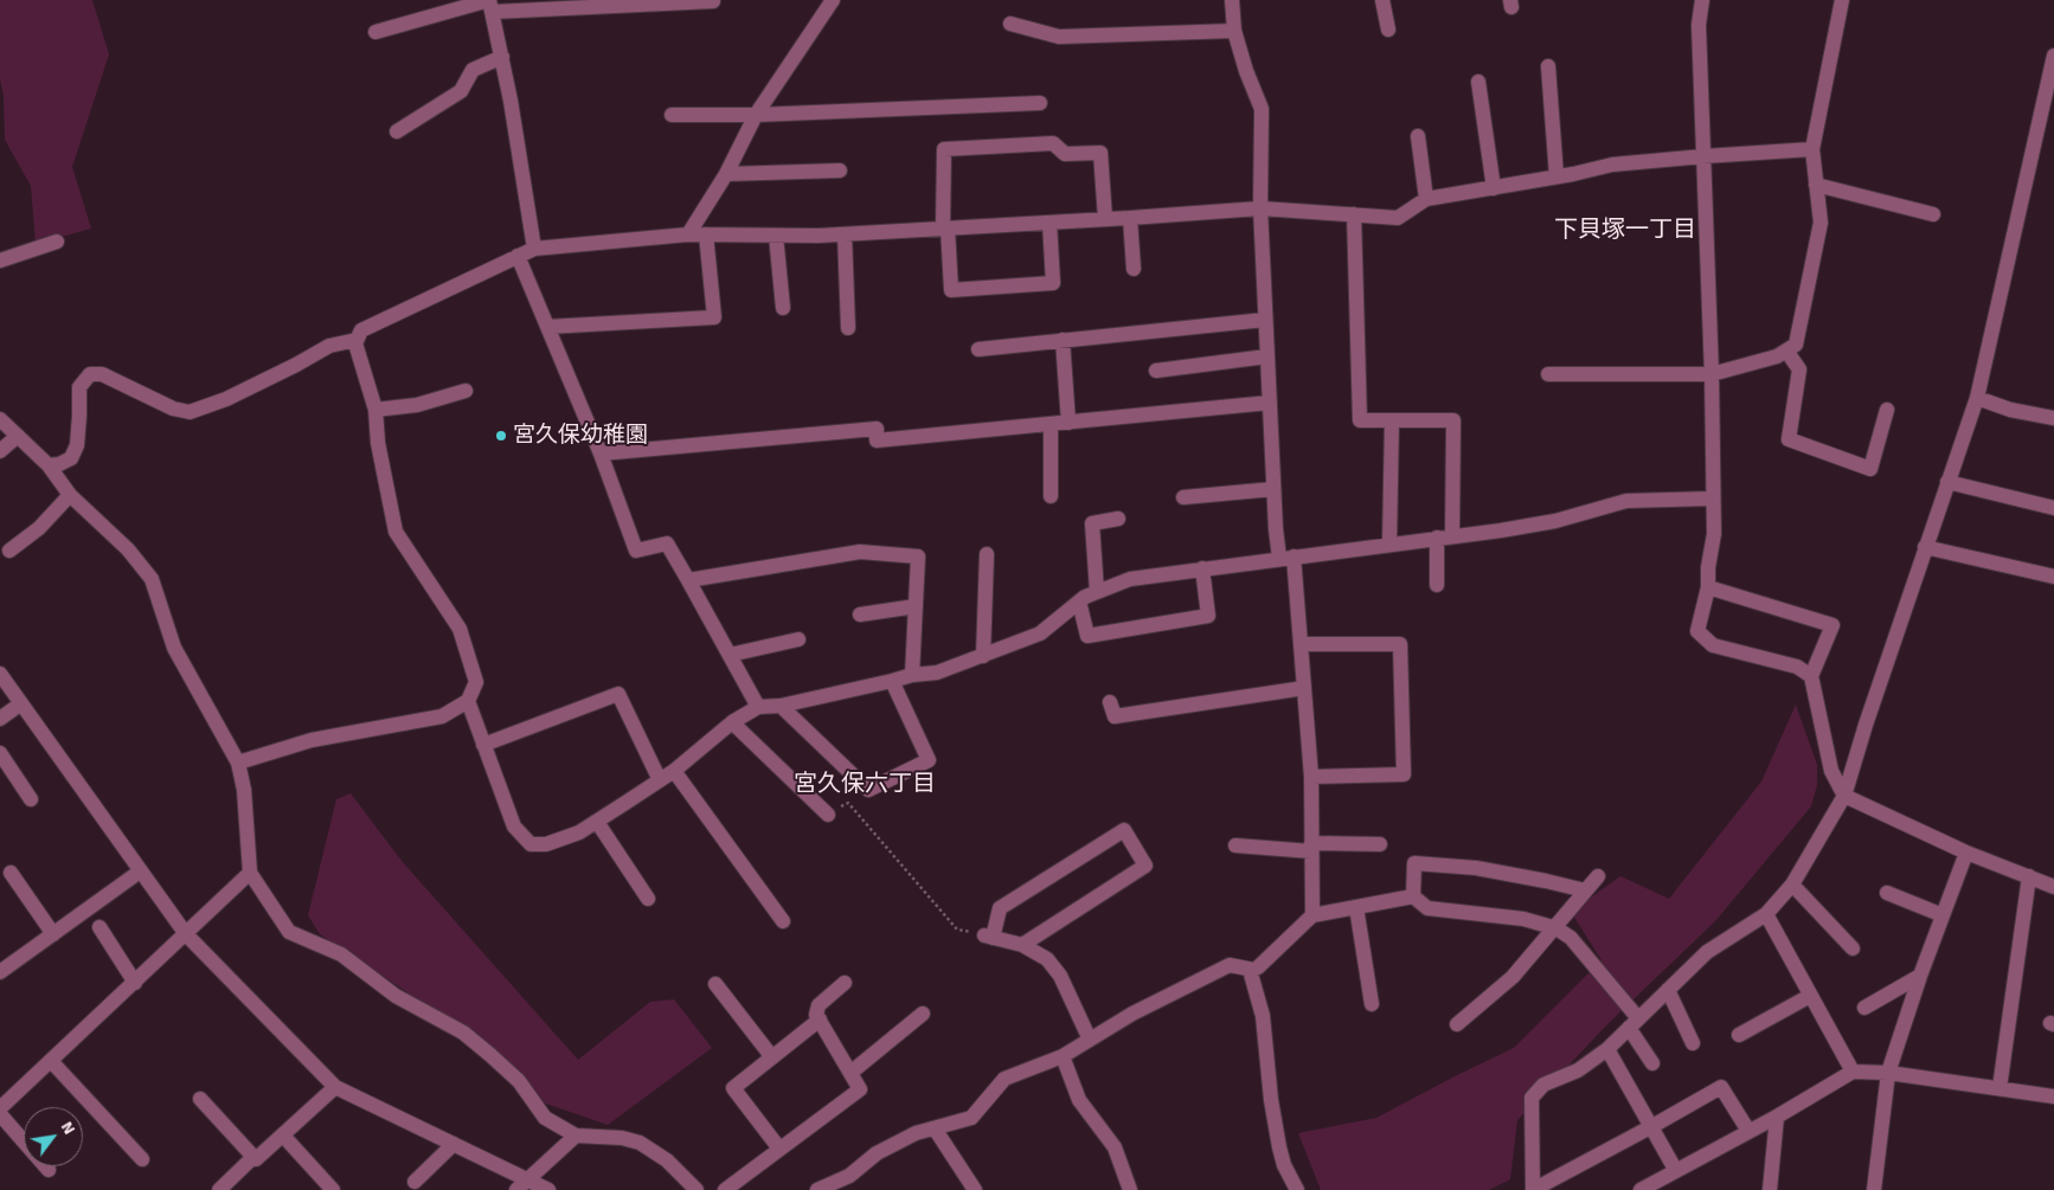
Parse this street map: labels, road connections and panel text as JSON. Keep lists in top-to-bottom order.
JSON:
{
  "districts": ["下貝塚一丁目", "宮久保六丁目"],
  "places": ["宮久保幼稚園"],
  "north": "top right"
}
